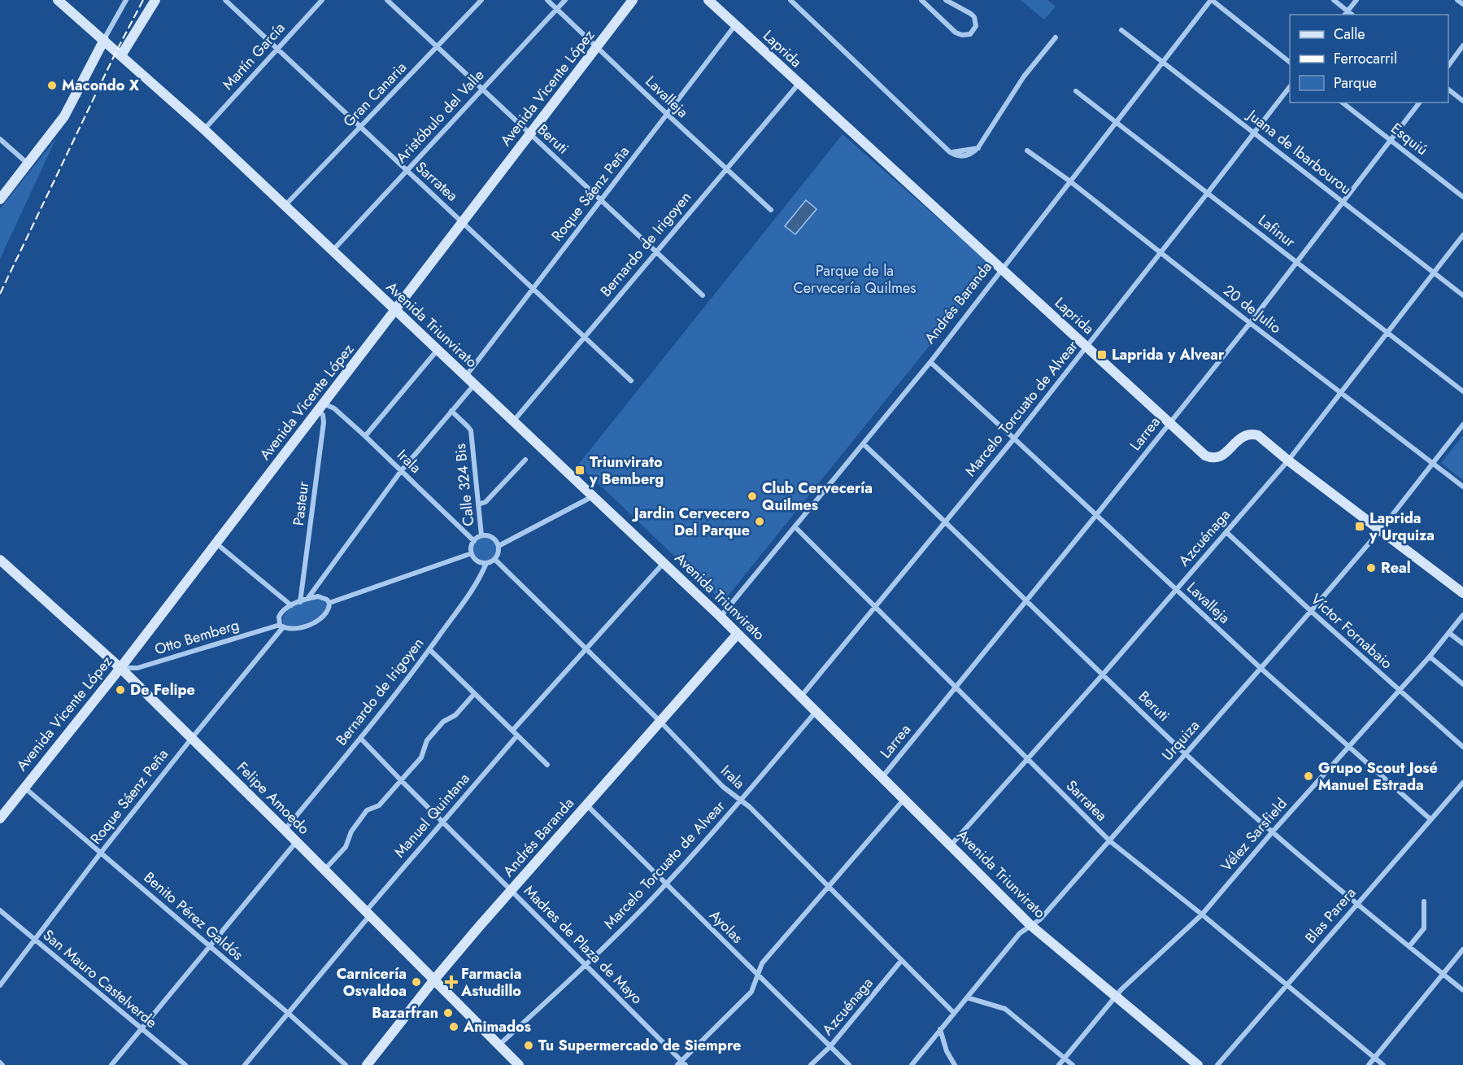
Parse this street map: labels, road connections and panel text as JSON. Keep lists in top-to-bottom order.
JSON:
{
  "streets": {
    "main road": [
      "Laprida",
      "Avenida Vicente López",
      "Andrés Baranda",
      "Avenida Triunvirato",
      "Felipe Amoedo"
    ],
    "street": [
      "Martín García",
      "Gran Canaria",
      "Lavalleja",
      "Aristóbulo del Valle",
      "Beruti",
      "Esquiú",
      "Juana de Ibarbourou",
      "Sarratea",
      "Roque Sáenz Peña",
      "Lafinur",
      "Bernardo de Irigoyen",
      "20 de Julio",
      "Marcelo Torcuato de Alvear",
      "Larrea",
      "Irala",
      "Calle 324 Bis",
      "Pasteur",
      "Azcuénaga",
      "Víctor Fornabaio",
      "Otto Bemberg",
      "Urquiza",
      "Manuel Quintana",
      "Vélez Sarsfield",
      "Blas Parera",
      "Benito Pérez Galdós",
      "Ayolas",
      "Madres de Plaza de Mayo",
      "San Mauro Castelverde"
    ]
  },
  "crossings": [
    ["Laprida", "Roque Sáenz Peña"],
    ["Laprida", "Bernardo de Irigoyen"],
    ["Laprida", "Andrés Baranda"],
    ["Laprida", "Marcelo Torcuato de Alvear"],
    ["Laprida", "Larrea"],
    ["Laprida", "Azcuénaga"],
    ["Laprida", "Urquiza"],
    ["Martín García", "Sarratea"],
    ["Martín García", "Avenida Triunvirato"],
    ["Avenida Vicente López", "Lavalleja"],
    ["Avenida Vicente López", "Beruti"],
    ["Avenida Vicente López", "Sarratea"],
    ["Avenida Vicente López", "Avenida Triunvirato"],
    ["Avenida Vicente López", "Irala"],
    ["Avenida Vicente López", "Pasteur"],
    ["Avenida Vicente López", "Otto Bemberg"],
    ["Avenida Vicente López", "Felipe Amoedo"],
    ["Avenida Vicente López", "Benito Pérez Galdós"],
    ["Gran Canaria", "Beruti"],
    ["Gran Canaria", "Sarratea"],
    ["Gran Canaria", "Avenida Triunvirato"],
    ["Lavalleja", "Aristóbulo del Valle"],
    ["Lavalleja", "Roque Sáenz Peña"],
    ["Lavalleja", "Bernardo de Irigoyen"],
    ["Lavalleja", "Andrés Baranda"],
    ["Lavalleja", "Marcelo Torcuato de Alvear"],
    ["Lavalleja", "Larrea"],
    ["Lavalleja", "Azcuénaga"],
    ["Lavalleja", "Urquiza"],
    ["Lavalleja", "Vélez Sarsfield"],
    ["Lavalleja", "Blas Parera"],
    ["Aristóbulo del Valle", "Beruti"],
    ["Aristóbulo del Valle", "Sarratea"],
    ["Aristóbulo del Valle", "Avenida Triunvirato"],
    ["Beruti", "Roque Sáenz Peña"],
    ["Beruti", "Bernardo de Irigoyen"],
    ["Beruti", "Andrés Baranda"],
    ["Beruti", "Marcelo Torcuato de Alvear"],
    ["Beruti", "Larrea"],
    ["Beruti", "Azcuénaga"],
    ["Beruti", "Urquiza"],
    ["Beruti", "Vélez Sarsfield"],
    ["Beruti", "Blas Parera"],
    ["Esquiú", "Larrea"],
    ["Juana de Ibarbourou", "Andrés Baranda"],
    ["Juana de Ibarbourou", "Marcelo Torcuato de Alvear"],
    ["Juana de Ibarbourou", "Larrea"],
    ["Juana de Ibarbourou", "Azcuénaga"],
    ["Sarratea", "Roque Sáenz Peña"],
    ["Sarratea", "Bernardo de Irigoyen"],
    ["Sarratea", "Andrés Baranda"],
    ["Sarratea", "Marcelo Torcuato de Alvear"],
    ["Sarratea", "Larrea"],
    ["Sarratea", "Azcuénaga"],
    ["Sarratea", "Urquiza"],
    ["Sarratea", "Vélez Sarsfield"],
    ["Sarratea", "Blas Parera"],
    ["Roque Sáenz Peña", "Avenida Triunvirato"],
    ["Roque Sáenz Peña", "Otto Bemberg"],
    ["Roque Sáenz Peña", "Felipe Amoedo"],
    ["Roque Sáenz Peña", "Benito Pérez Galdós"],
    ["Roque Sáenz Peña", "San Mauro Castelverde"],
    ["Lafinur", "Andrés Baranda"],
    ["Lafinur", "Marcelo Torcuato de Alvear"],
    ["Lafinur", "Larrea"],
    ["Lafinur", "Azcuénaga"],
    ["Bernardo de Irigoyen", "Avenida Triunvirato"],
    ["Bernardo de Irigoyen", "Irala"],
    ["Bernardo de Irigoyen", "Calle 324 Bis"],
    ["Bernardo de Irigoyen", "Felipe Amoedo"],
    ["Bernardo de Irigoyen", "Madres de Plaza de Mayo"],
    ["Andrés Baranda", "20 de Julio"],
    ["Andrés Baranda", "Avenida Triunvirato"],
    ["Andrés Baranda", "Irala"],
    ["Andrés Baranda", "Felipe Amoedo"],
    ["Andrés Baranda", "Ayolas"],
    ["Andrés Baranda", "Madres de Plaza de Mayo"],
    ["20 de Julio", "Marcelo Torcuato de Alvear"],
    ["20 de Julio", "Larrea"],
    ["20 de Julio", "Azcuénaga"],
    ["20 de Julio", "Urquiza"],
    ["Avenida Triunvirato", "Marcelo Torcuato de Alvear"],
    ["Avenida Triunvirato", "Larrea"],
    ["Avenida Triunvirato", "Azcuénaga"],
    ["Avenida Triunvirato", "Urquiza"],
    ["Avenida Triunvirato", "Vélez Sarsfield"],
    ["Marcelo Torcuato de Alvear", "Irala"],
    ["Marcelo Torcuato de Alvear", "Felipe Amoedo"],
    ["Marcelo Torcuato de Alvear", "Ayolas"],
    ["Marcelo Torcuato de Alvear", "Madres de Plaza de Mayo"],
    ["Irala", "Calle 324 Bis"],
    ["Irala", "Pasteur"],
    ["Irala", "Azcuénaga"],
    ["Irala", "Urquiza"],
    ["Azcuénaga", "Víctor Fornabaio"],
    ["Azcuénaga", "Ayolas"],
    ["Víctor Fornabaio", "Urquiza"],
    ["Víctor Fornabaio", "Vélez Sarsfield"],
    ["Otto Bemberg", "Felipe Amoedo"],
    ["Felipe Amoedo", "Manuel Quintana"],
    ["Manuel Quintana", "Benito Pérez Galdós"],
    ["Manuel Quintana", "Madres de Plaza de Mayo"]
  ],
  "parks": ["Parque de la Cervecería Quilmes"],
  "places": {
    "other": [
      "Macondo X",
      "Club Cervecería Quilmes",
      "Jardin Cervecero Del Parque",
      "Real",
      "De Felipe",
      "Grupo Scout José Manuel Estrada",
      "Carnicería Osvaldoa",
      "Bazarfran",
      "Animados",
      "Tu Supermercado de Siempre"
    ],
    "transit": ["Laprida y Alvear", "Triunvirato y Bemberg", "Laprida y Urquiza"],
    "health": ["Farmacia Astudillo"]
  },
  "legend": ["Calle", "Ferrocarril", "Parque"]
}
